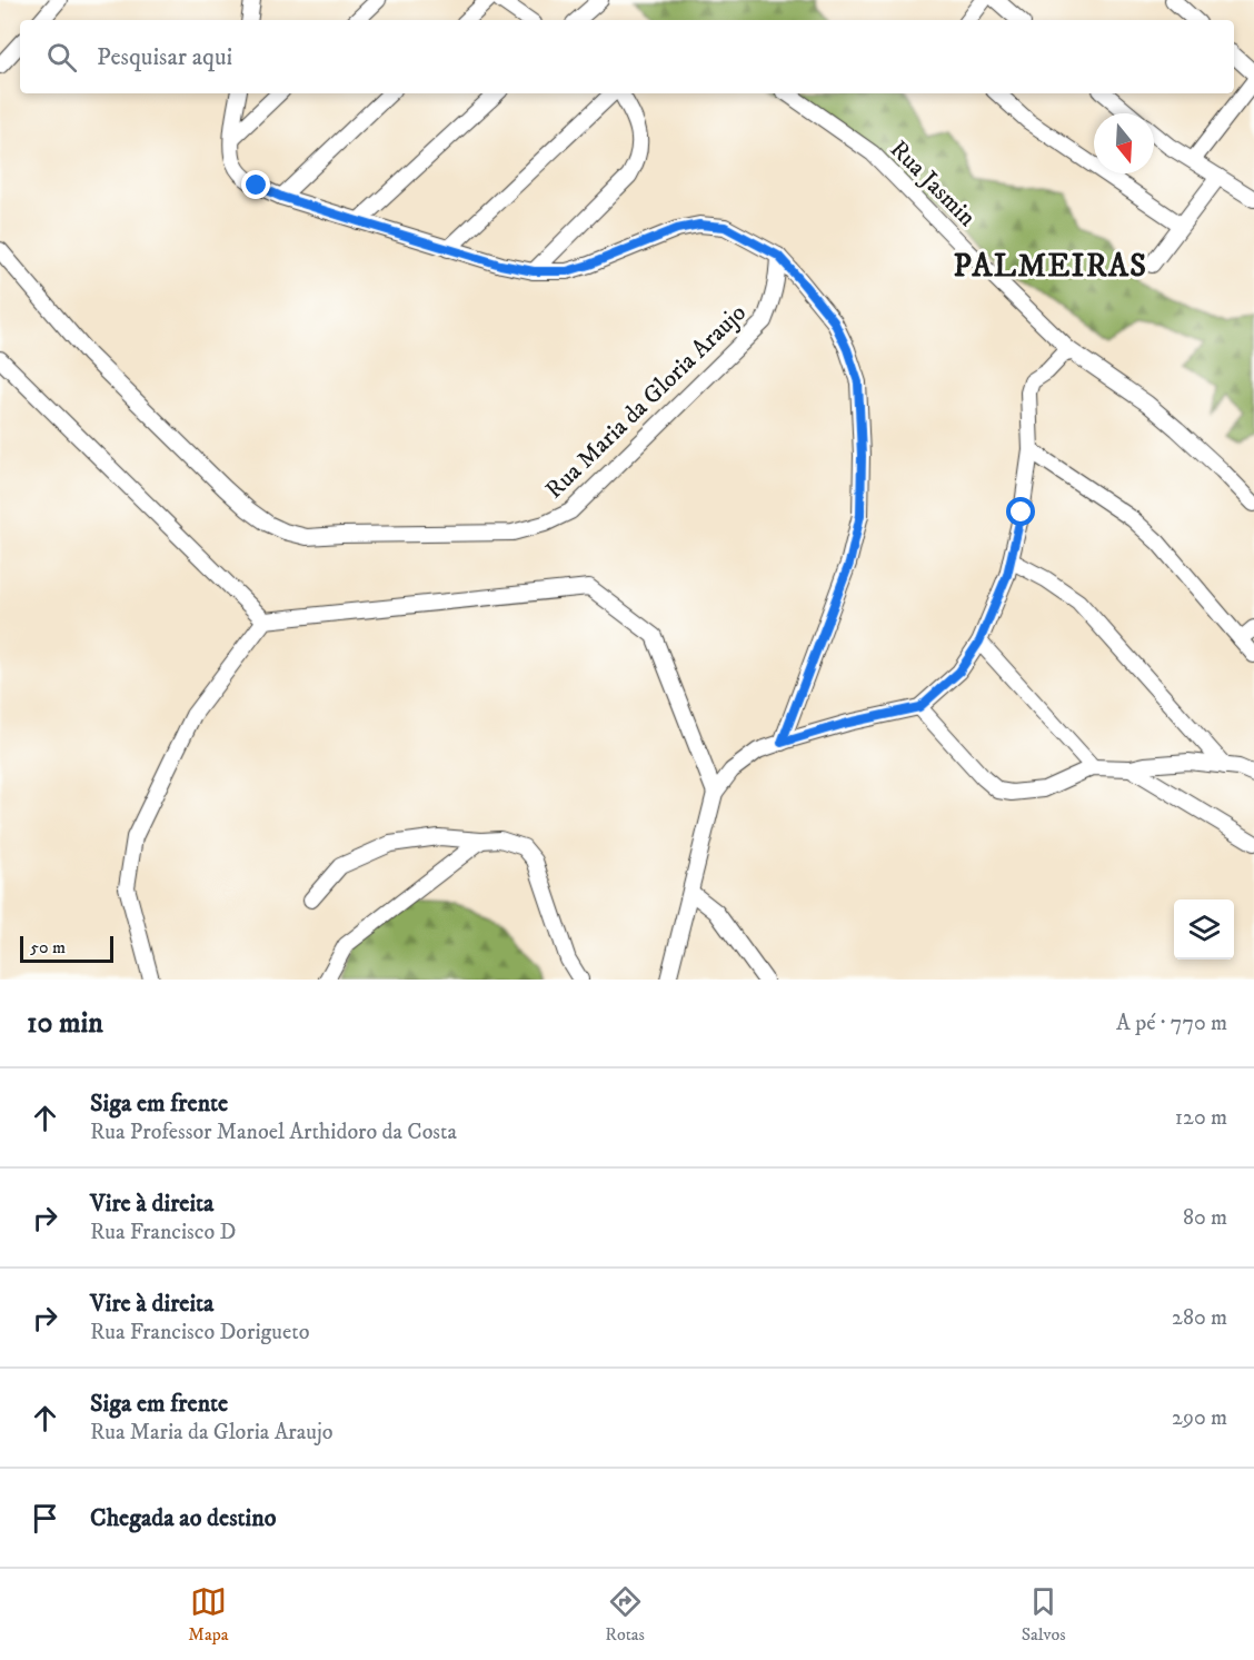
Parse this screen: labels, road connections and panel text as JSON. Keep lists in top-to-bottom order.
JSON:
{
  "streets": {
    "street": ["Rua Jasmin", "Rua Maria da Gloria Araujo"]
  },
  "districts": ["PALMEIRAS"],
  "scale_bar": "50 m",
  "north": "bottom",
  "page": {
    "search": "Pesquisar aqui",
    "scale": "50 m",
    "heading": ["10 min", "A pé · 770 m"],
    "list": [
      ["Siga em frente", "Rua Professor Manoel Arthidoro da Costa", "120 m"],
      ["Vire à direita", "Rua Francisco D", "80 m"],
      ["Vire à direita", "Rua Francisco Dorigueto", "280 m"],
      ["Siga em frente", "Rua Maria da Gloria Araujo", "290 m"],
      "Chegada ao destino"
    ],
    "nav": ["Mapa", "Rotas", "Salvos"]
  }
}
